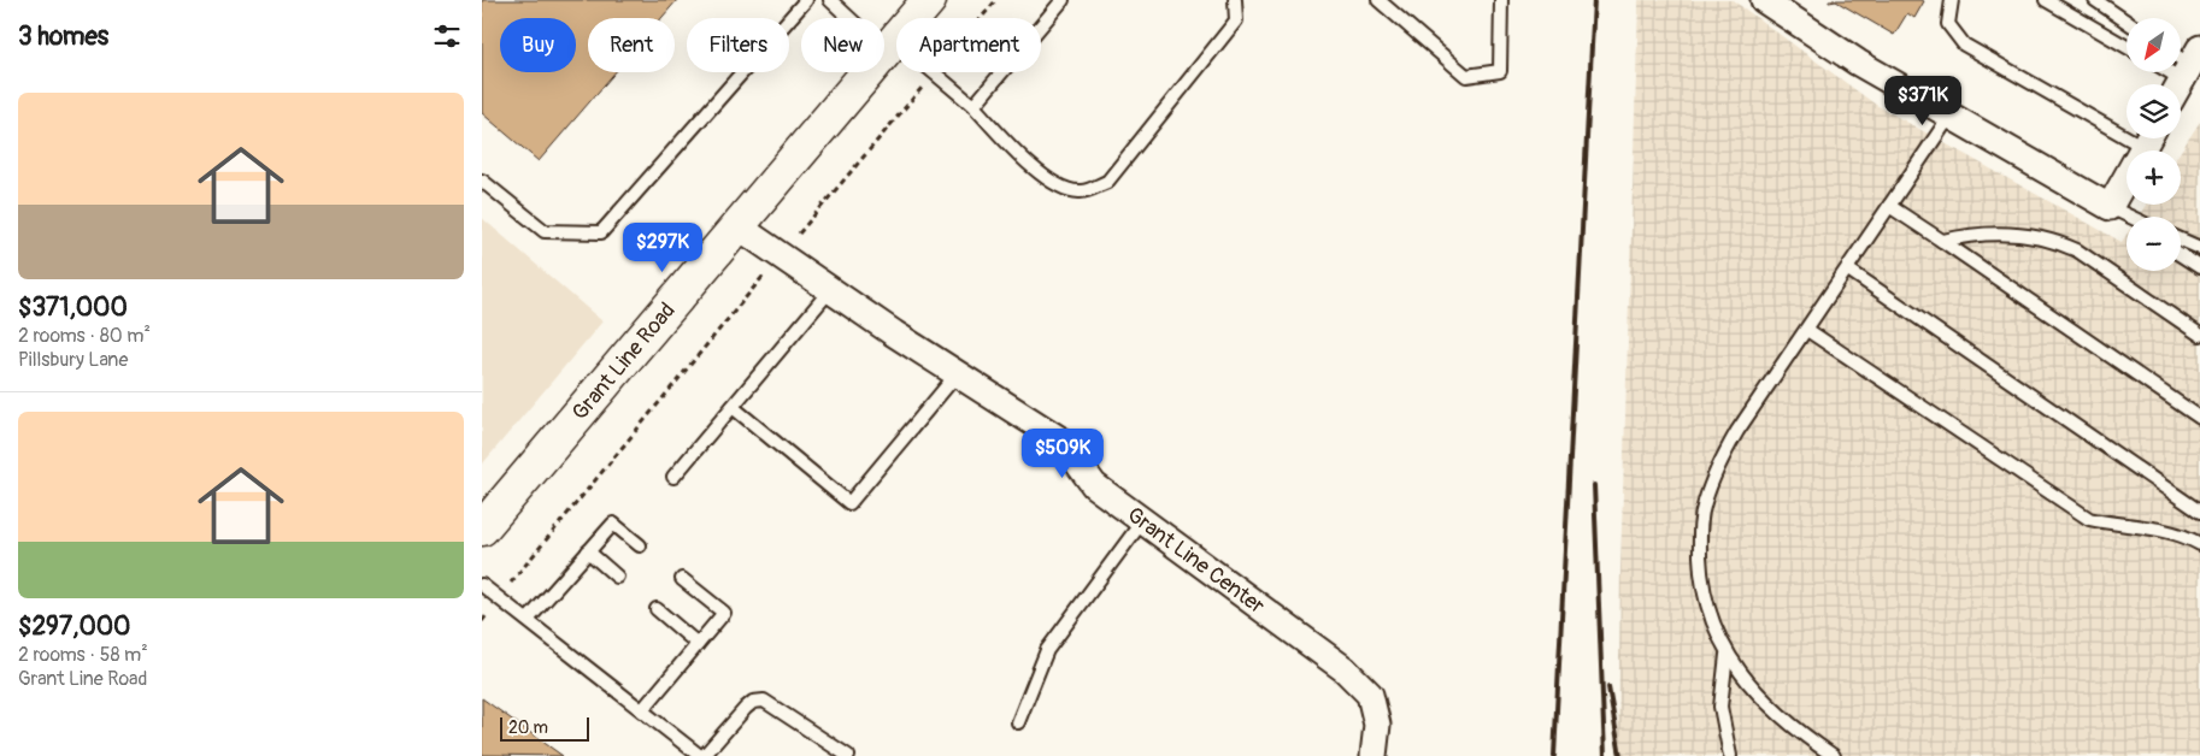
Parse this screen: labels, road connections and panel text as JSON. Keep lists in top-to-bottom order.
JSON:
{
  "streets": {
    "main road": ["Grant Line Road"],
    "street": ["Grant Line Center"]
  },
  "crossings": [
    ["Grant Line Road", "Grant Line Center"]
  ],
  "scale_bar": "20 m",
  "north": "bottom left",
  "page": {
    "heading": "3 homes",
    "map_buttons": ["+", "−"],
    "chip": [
      "Buy",
      "Rent",
      "Filters",
      "New",
      "Apartment"
    ],
    "list": [
      {
        "name": "$371,000",
        "note": "2 rooms · 80 m² · Pillsbury Lane"
      },
      {
        "name": "$297,000",
        "note": "2 rooms · 58 m² · Grant Line Road"
      }
    ],
    "price": ["$371K", "$297K", "$509K"],
    "scale": "20 m"
  }
}
